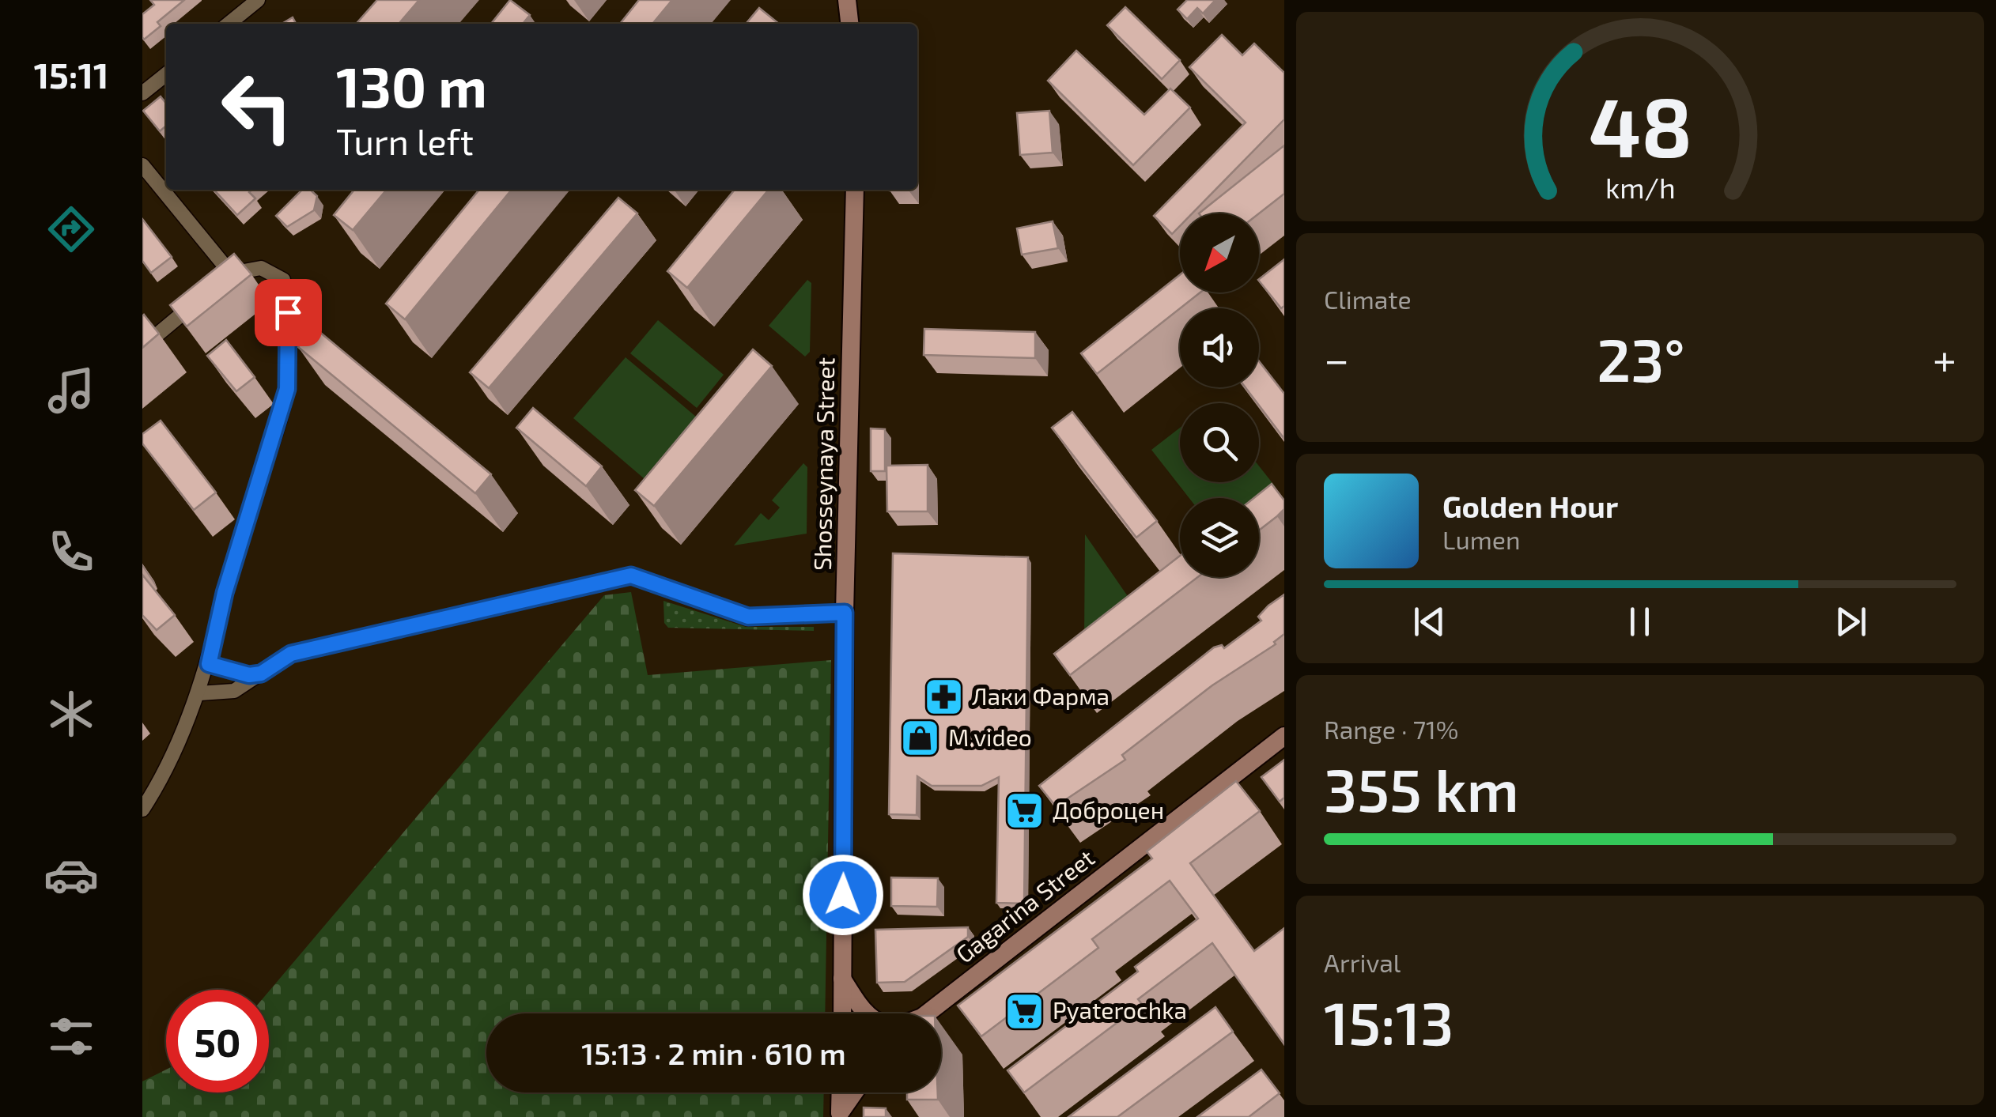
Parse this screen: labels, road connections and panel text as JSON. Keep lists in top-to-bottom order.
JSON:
{
  "streets": {
    "main road": ["Shosseynaya Street", "Gagarina Street"]
  },
  "places": {
    "pharmacy": ["Лаки Фарма"],
    "shop": ["M.video"],
    "supermarket": ["Доброцен", "Pyaterochka"]
  },
  "north": "bottom left",
  "page": {
    "tabs": "15:11",
    "turn": ["130 m", "Turn left"],
    "tile": [
      "Climate",
      ["Range · 71%", "355 km"],
      ["Arrival", "15:13"]
    ],
    "heat": ["−", "23°", "+"],
    "song": ["Golden Hour", "Lumen"],
    "limit": "50",
    "trip": "15:13 · 2 min · 610 m",
    "gauge": ["48", "km/h"]
  }
}
